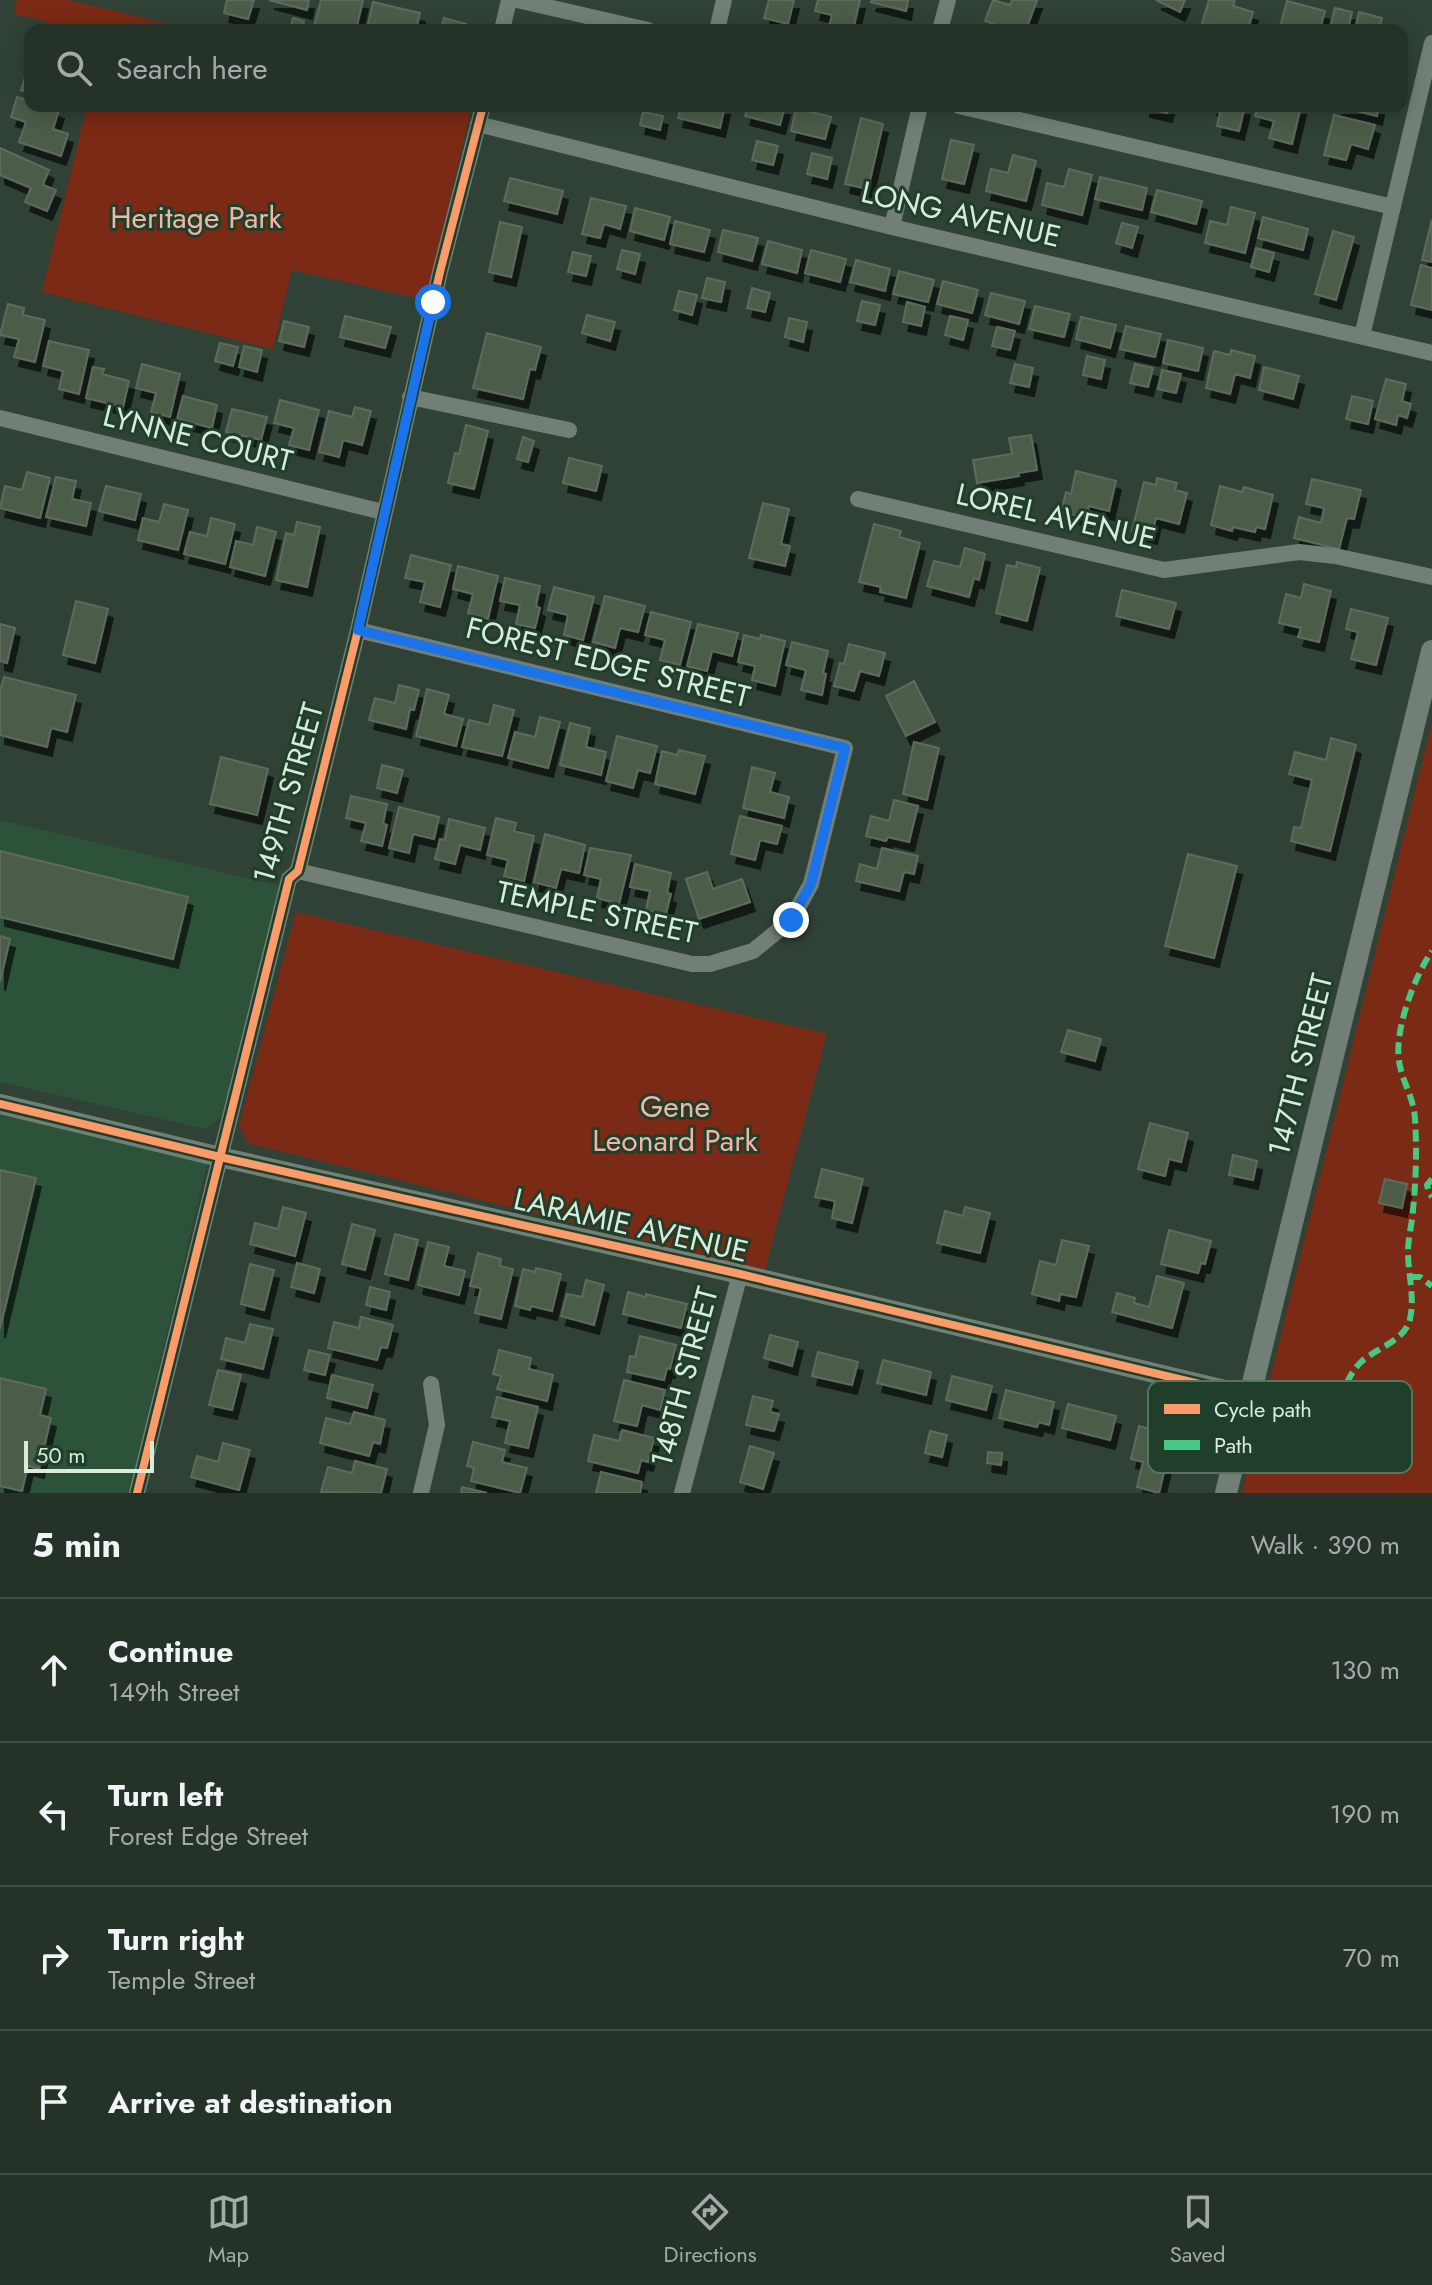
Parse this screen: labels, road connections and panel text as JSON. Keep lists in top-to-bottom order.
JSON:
{
  "streets": {
    "main road": ["147TH STREET"],
    "street": [
      "LONG AVENUE",
      "LYNNE COURT",
      "LOREL AVENUE",
      "FOREST EDGE STREET",
      "149TH STREET",
      "TEMPLE STREET",
      "LARAMIE AVENUE",
      "148TH STREET"
    ]
  },
  "crossings": [
    ["LONG AVENUE", "149TH STREET"],
    ["LYNNE COURT", "149TH STREET"],
    ["FOREST EDGE STREET", "149TH STREET"],
    ["FOREST EDGE STREET", "TEMPLE STREET"],
    ["149TH STREET", "TEMPLE STREET"],
    ["149TH STREET", "LARAMIE AVENUE"],
    ["LARAMIE AVENUE", "148TH STREET"]
  ],
  "parks": ["Heritage Park", "Gene Leonard Park"],
  "legend": ["Cycle path", "Path"],
  "scale_bar": "50 m",
  "page": {
    "search": "Search here",
    "scale": "50 m",
    "heading": ["5 min", "Walk · 390 m"],
    "list": [
      ["Continue", "149th Street", "130 m"],
      ["Turn left", "Forest Edge Street", "190 m"],
      ["Turn right", "Temple Street", "70 m"],
      "Arrive at destination"
    ],
    "nav": ["Map", "Directions", "Saved"]
  }
}
